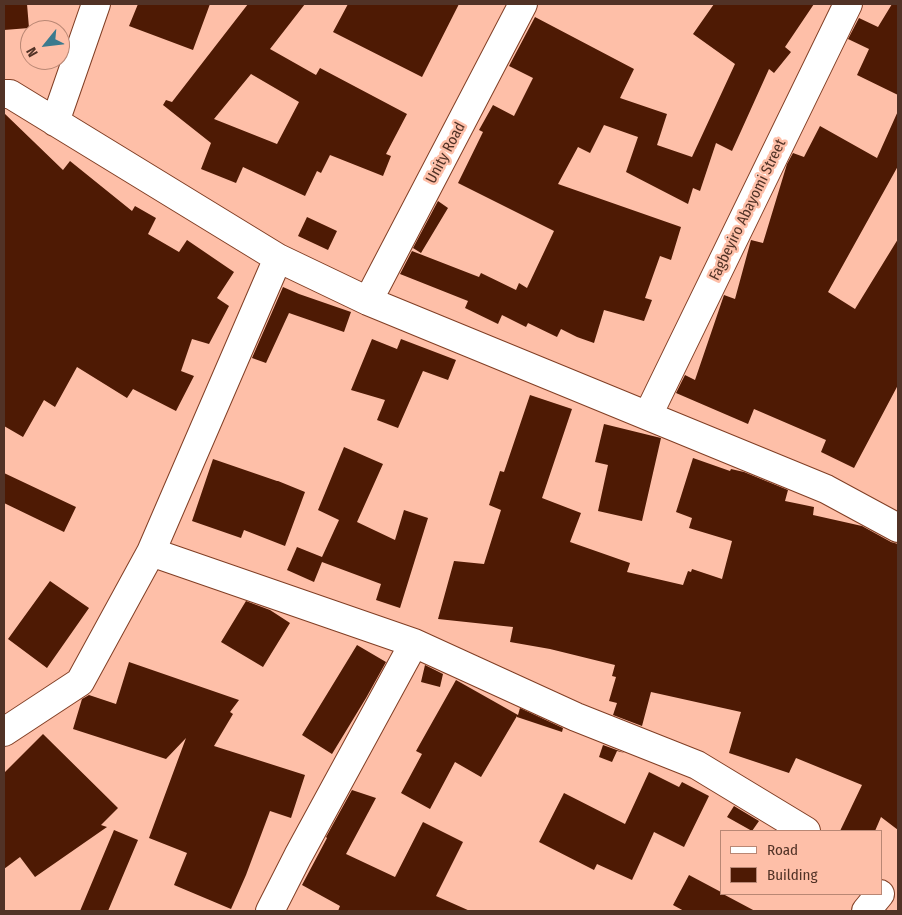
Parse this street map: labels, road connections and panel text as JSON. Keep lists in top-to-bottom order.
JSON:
{
  "streets": {
    "street": ["Unity Road", "Fagbeyiro Abayomi Street"]
  },
  "legend": ["Road", "Building"],
  "north": "bottom left"
}
